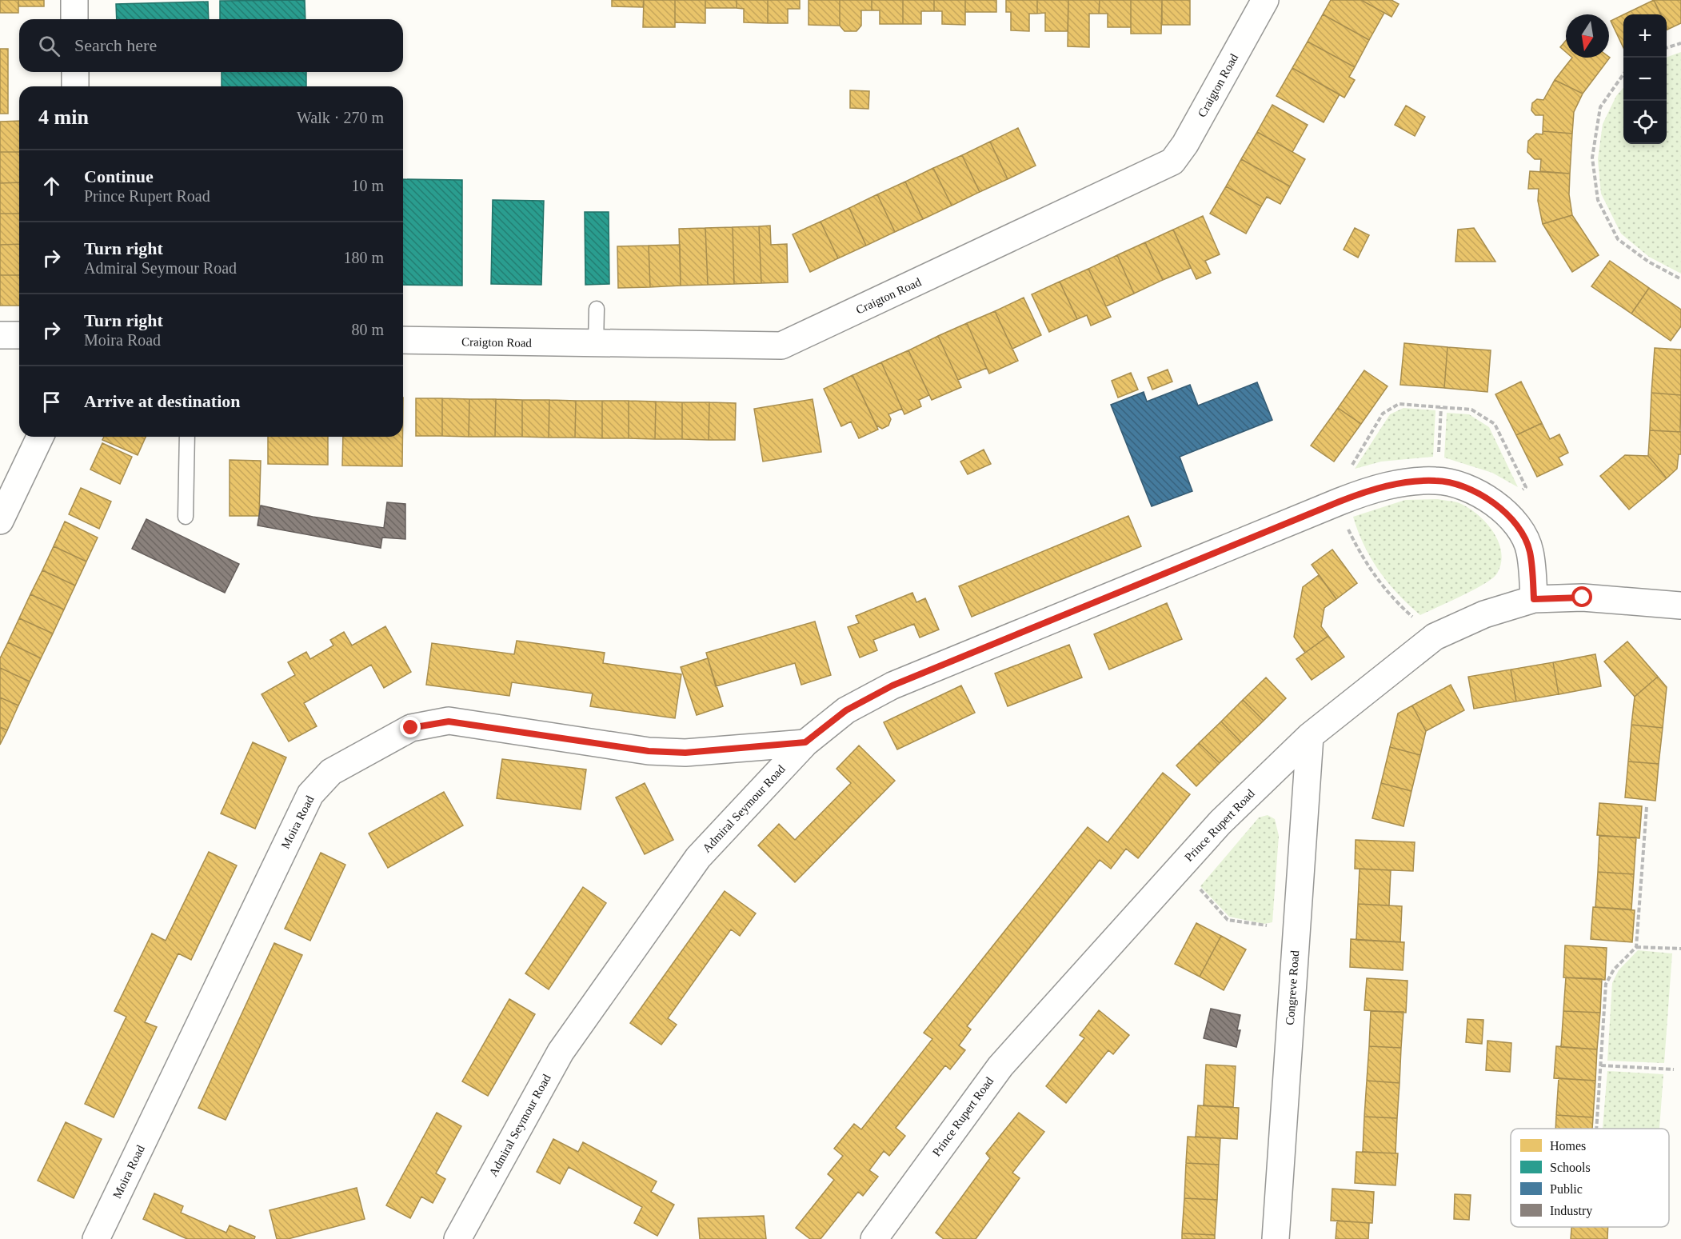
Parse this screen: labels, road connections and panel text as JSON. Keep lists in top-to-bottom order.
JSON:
{
  "streets": {
    "street": [
      "Craigton Road",
      "Admiral Seymour Road",
      "Moira Road",
      "Prince Rupert Road",
      "Congreve Road"
    ]
  },
  "crossings": [
    ["Admiral Seymour Road", "Moira Road"],
    ["Admiral Seymour Road", "Prince Rupert Road"],
    ["Prince Rupert Road", "Congreve Road"]
  ],
  "legend": [
    "Homes",
    "Schools",
    "Public",
    "Industry"
  ],
  "north": "bottom",
  "page": {
    "map_buttons": ["+", "−"],
    "search": "Search here",
    "heading": ["4 min", "Walk · 270 m"],
    "list": [
      ["Continue", "Prince Rupert Road", "10 m"],
      ["Turn right", "Admiral Seymour Road", "180 m"],
      ["Turn right", "Moira Road", "80 m"],
      "Arrive at destination"
    ]
  }
}
